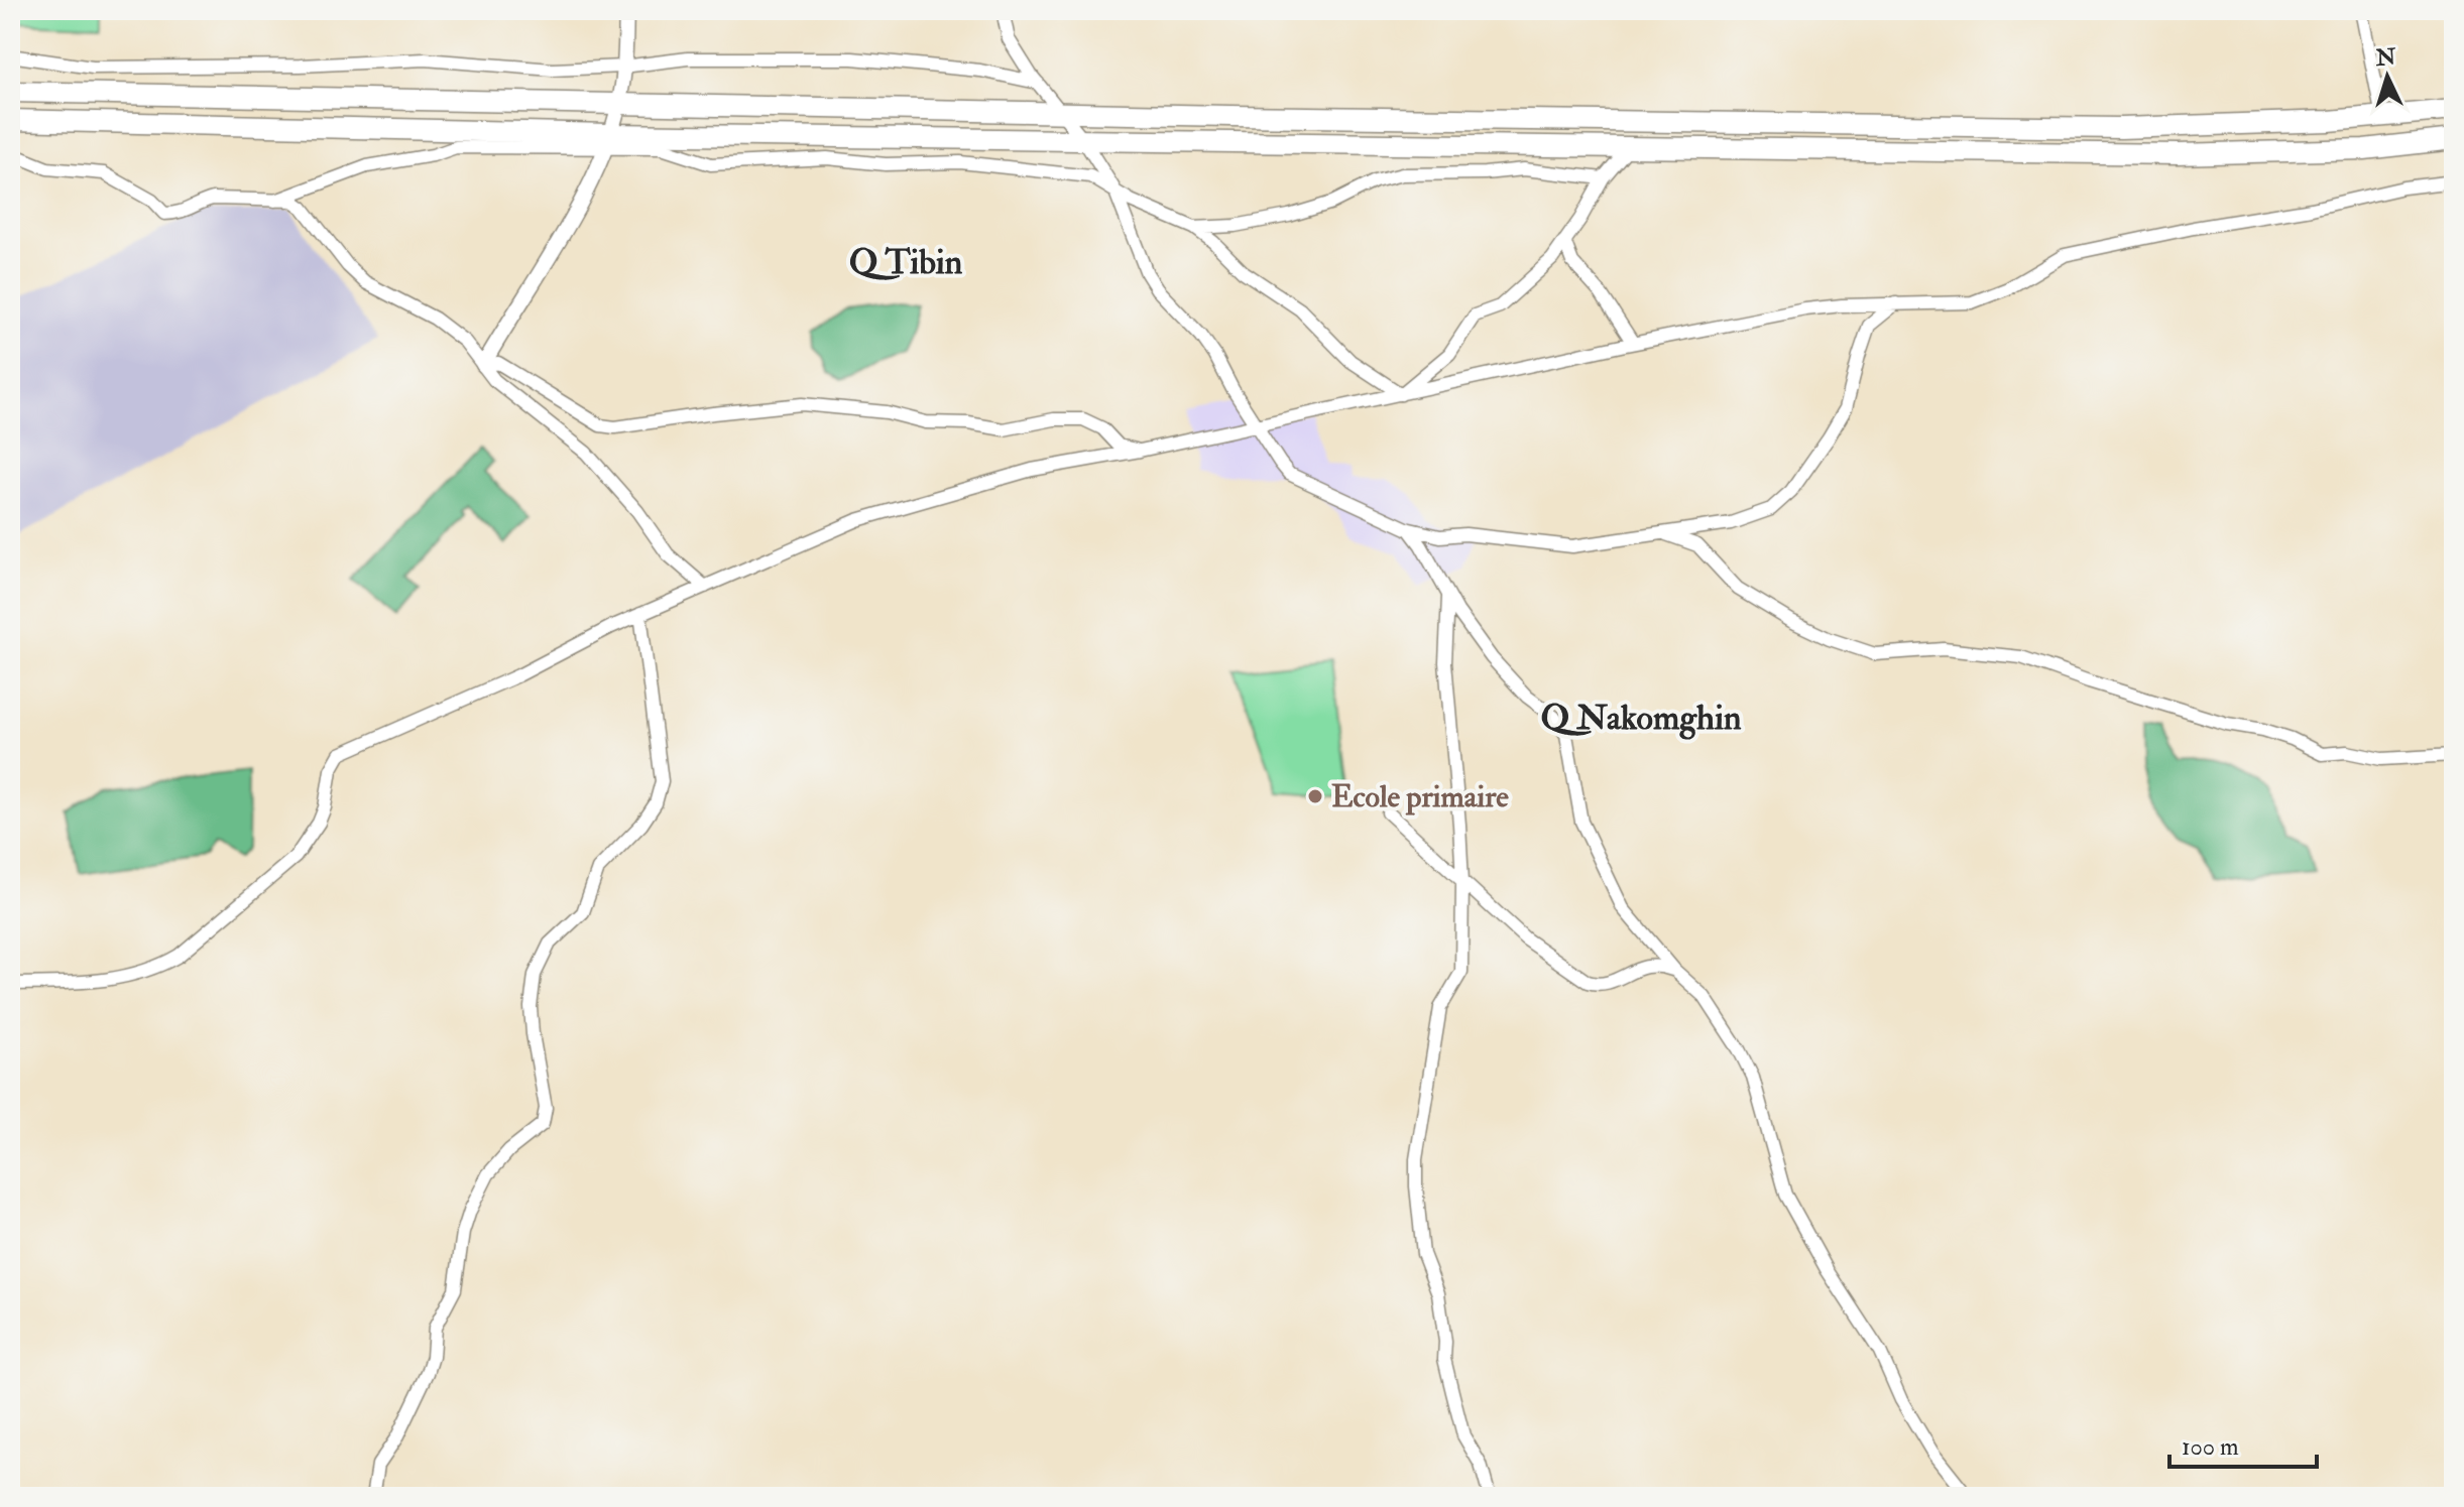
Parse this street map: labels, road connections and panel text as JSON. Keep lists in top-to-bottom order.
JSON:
{
  "districts": ["Q Tibin", "Q Nakomghin"],
  "places": ["Ecole primaire"],
  "scale_bar": "100 m",
  "north": "top"
}
